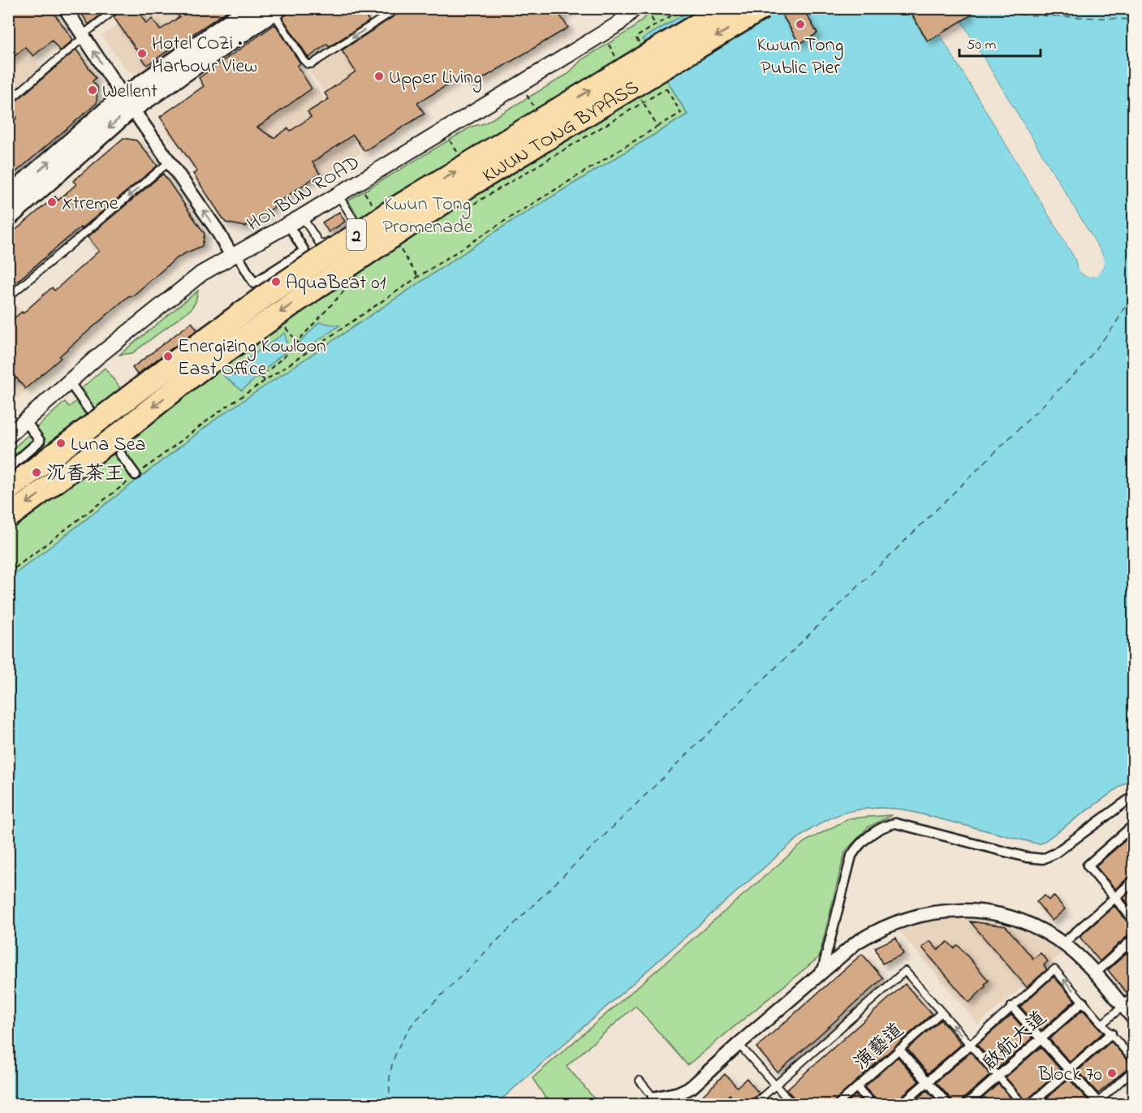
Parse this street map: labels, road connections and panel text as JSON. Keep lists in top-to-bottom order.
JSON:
{
  "streets": {
    "highway": ["KWUN TONG BYPASS", "2"],
    "street": ["HOI BUN ROAD", "啟航大道"],
    "lane": ["演藝道"]
  },
  "parks": ["Kwun Tong Promenade"],
  "places": [
    "Kwun Tong Public Pier",
    "Hotel COZi ∙ Harbour View",
    "Upper Living",
    "Wellent",
    "Xtreme",
    "AquaBeat 01",
    "Energizing Kowloon East Office",
    "Luna Sea",
    "沉香茶王",
    "Block 70"
  ],
  "scale_bar": "50 m"
}
